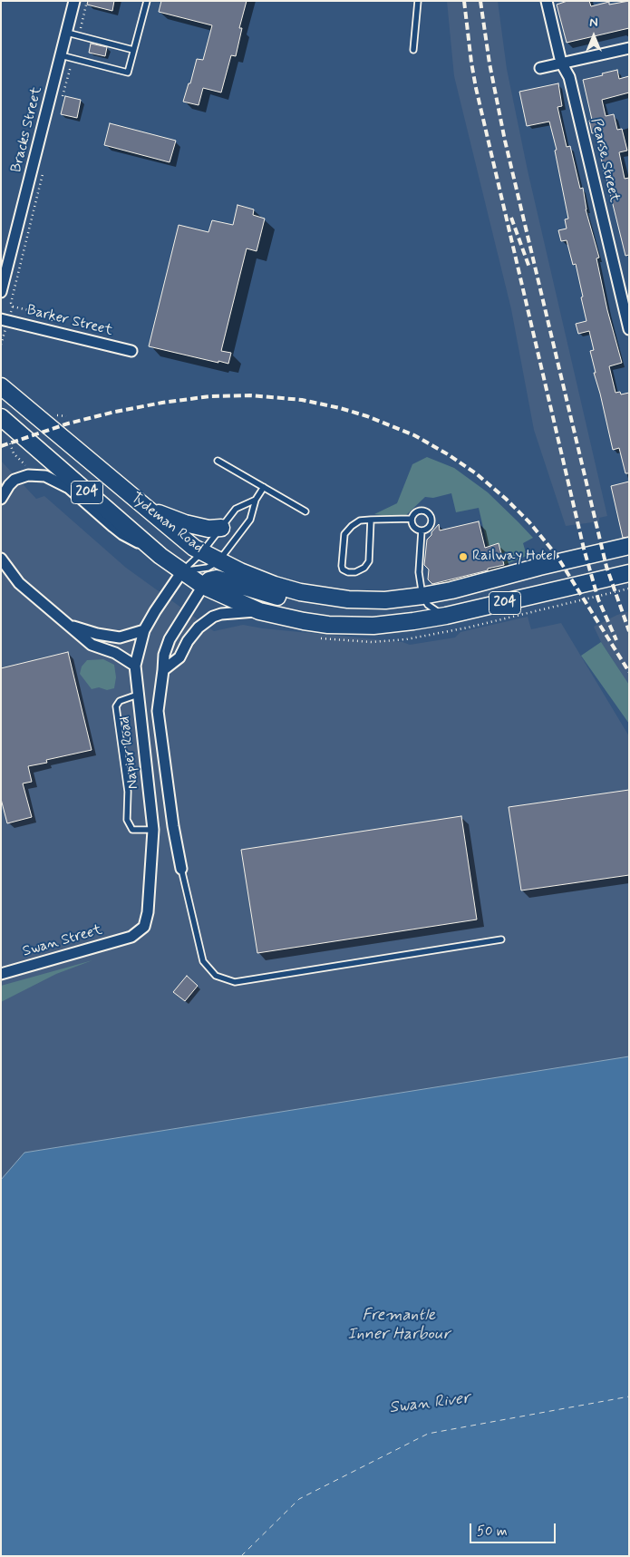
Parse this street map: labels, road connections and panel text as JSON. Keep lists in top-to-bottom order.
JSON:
{
  "streets": {
    "main road": ["204", "Tydeman Road"],
    "street": [
      "Bracks Street",
      "Pearse Street",
      "Barker Street",
      "Napier Road",
      "Swan Street"
    ]
  },
  "crossings": [
    ["Tydeman Road", "Napier Road"],
    ["Napier Road", "Swan Street"]
  ],
  "water": ["Fremantle Inner Harbour", "Swan River"],
  "places": ["Railway Hotel"],
  "scale_bar": "50 m",
  "north": "top"
}
